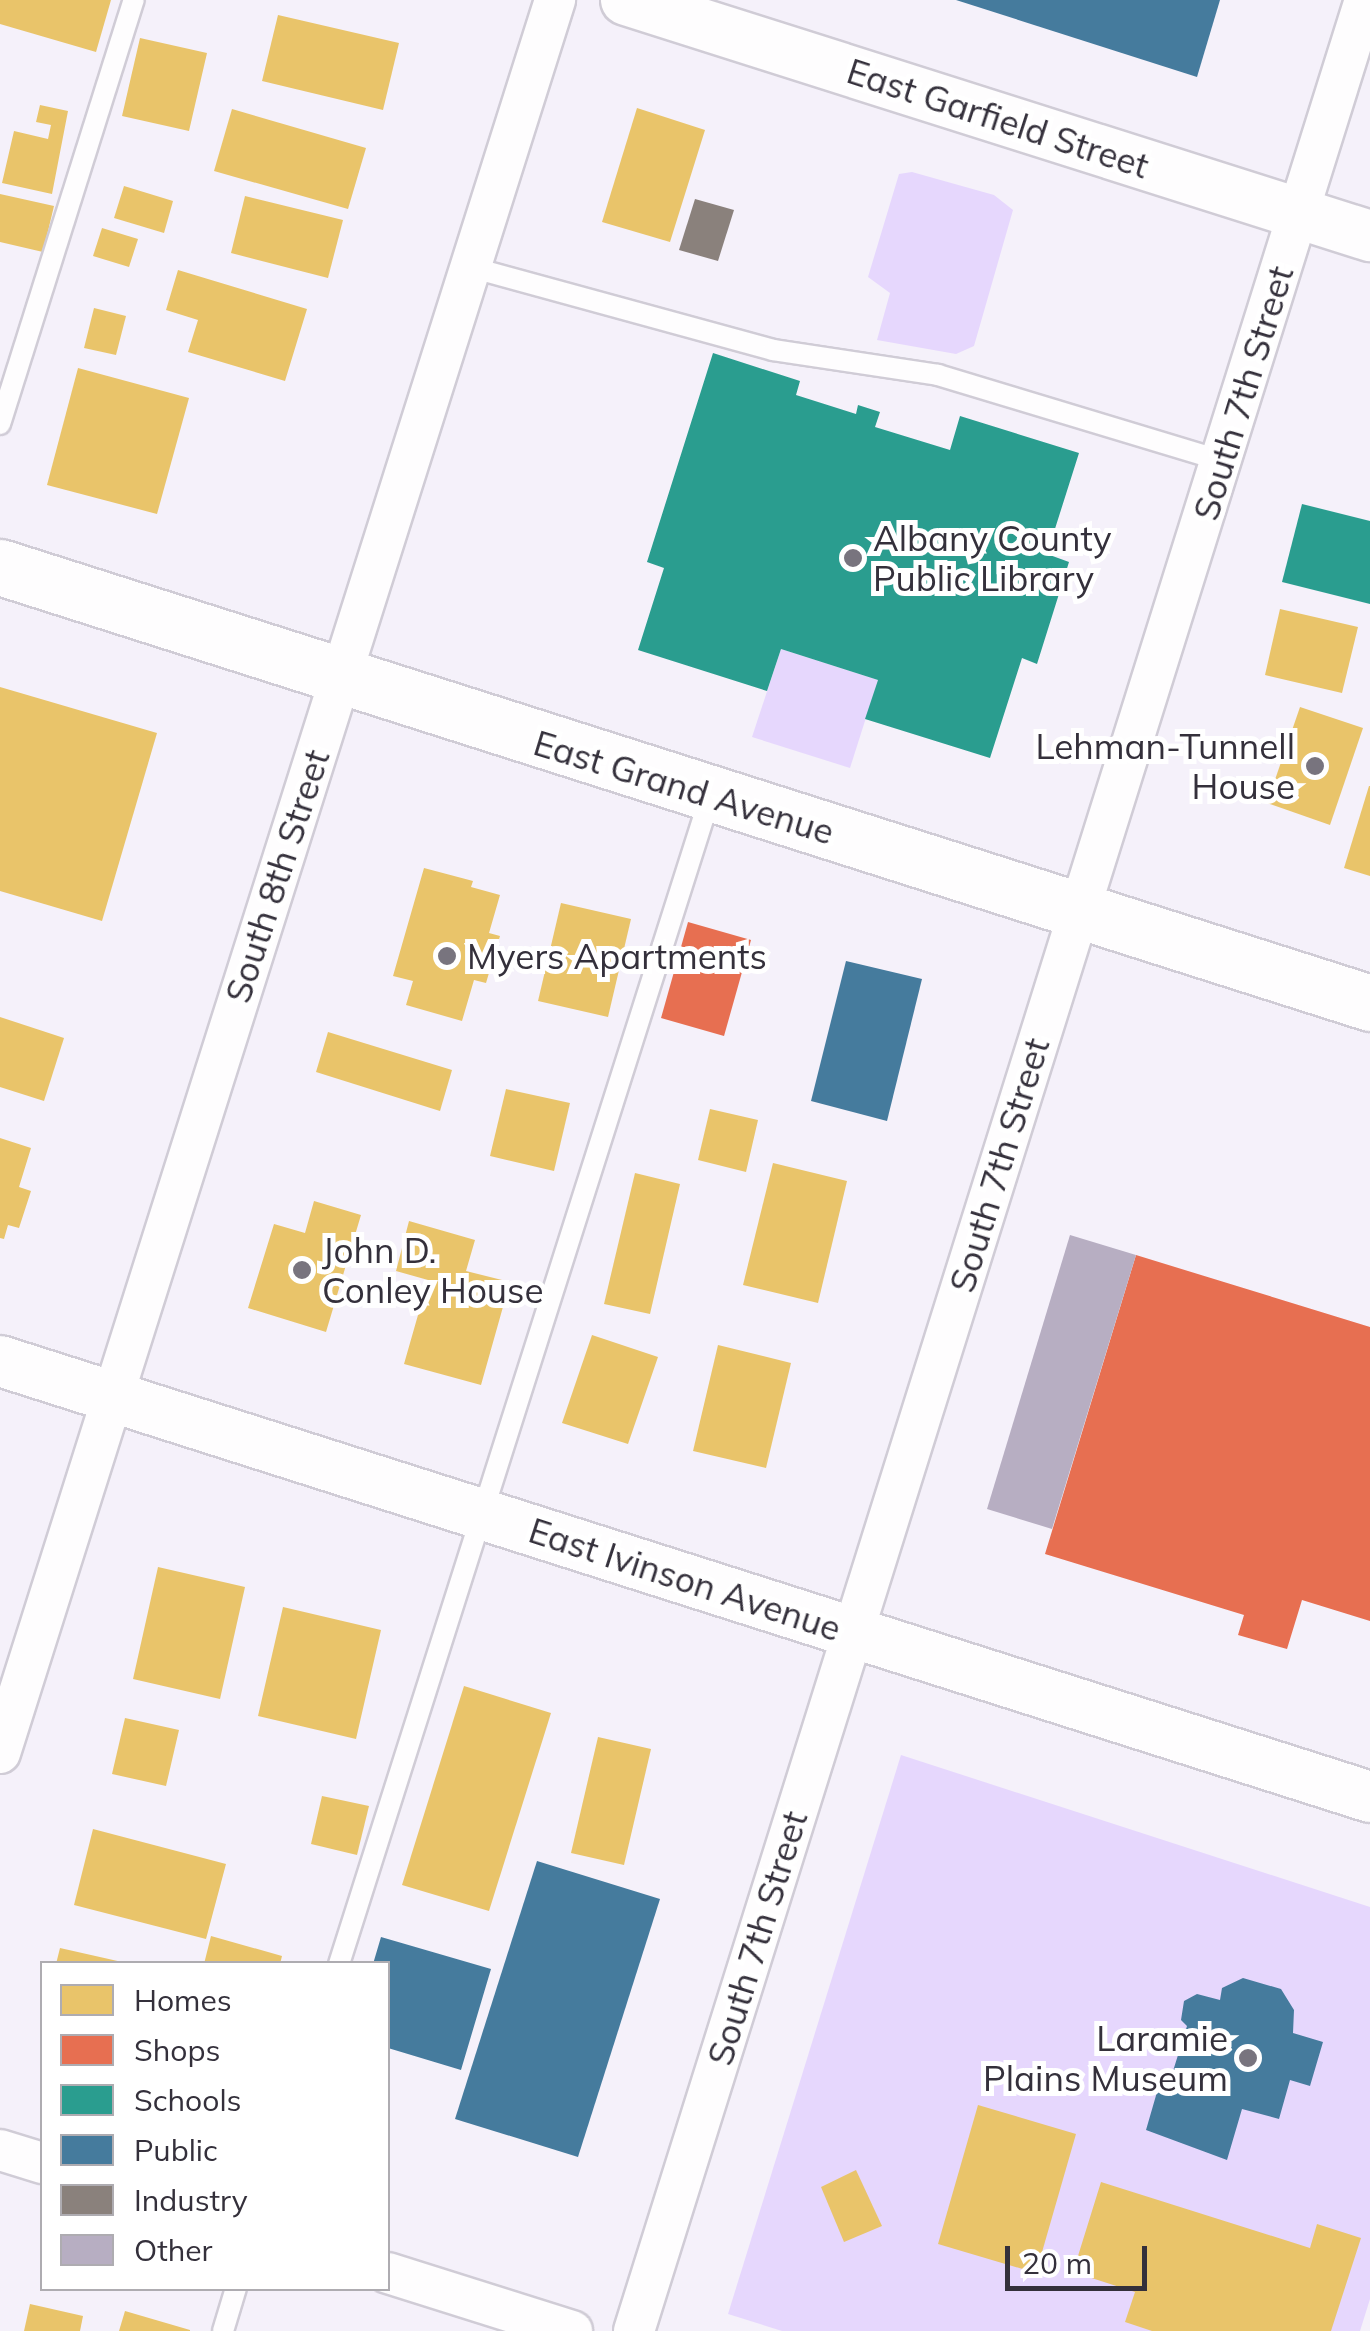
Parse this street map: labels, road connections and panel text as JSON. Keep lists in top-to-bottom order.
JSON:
{
  "streets": {
    "main road": ["East Grand Avenue"],
    "street": [
      "East Garfield Street",
      "South 7th Street",
      "South 8th Street",
      "East Ivinson Avenue"
    ]
  },
  "crossings": [
    ["East Garfield Street", "South 7th Street"],
    ["South 7th Street", "East Grand Avenue"],
    ["South 7th Street", "East Ivinson Avenue"],
    ["East Grand Avenue", "South 8th Street"],
    ["South 8th Street", "East Ivinson Avenue"]
  ],
  "places": [
    "Albany County Public Library",
    "Lehman-Tunnell House",
    "Myers Apartments",
    "John D. Conley House",
    "Laramie Plains Museum"
  ],
  "legend": [
    "Homes",
    "Shops",
    "Schools",
    "Public",
    "Industry",
    "Other"
  ],
  "scale_bar": "20 m"
}
